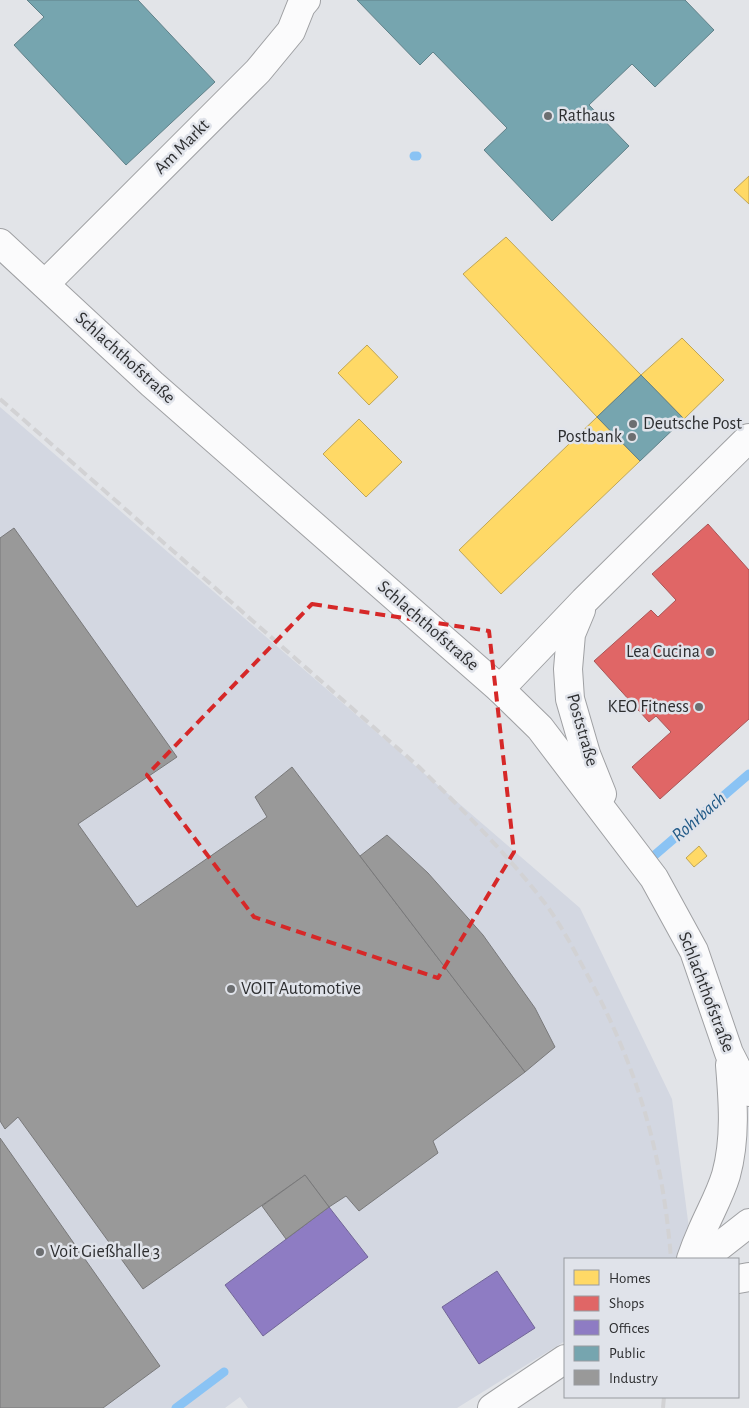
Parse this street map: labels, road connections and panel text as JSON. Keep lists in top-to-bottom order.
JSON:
{
  "streets": {
    "main road": ["Am Markt", "Schlachthofstraße", "Poststraße"]
  },
  "crossings": [
    ["Am Markt", "Schlachthofstraße"],
    ["Schlachthofstraße", "Poststraße"]
  ],
  "water": ["Rohrbach"],
  "places": [
    "Rathaus",
    "Deutsche Post",
    "Postbank",
    "Lea Cucina",
    "KEO Fitness",
    "VOIT Automotive",
    "Voit Gießhalle 3"
  ],
  "legend": [
    "Homes",
    "Shops",
    "Offices",
    "Public",
    "Industry"
  ]
}
